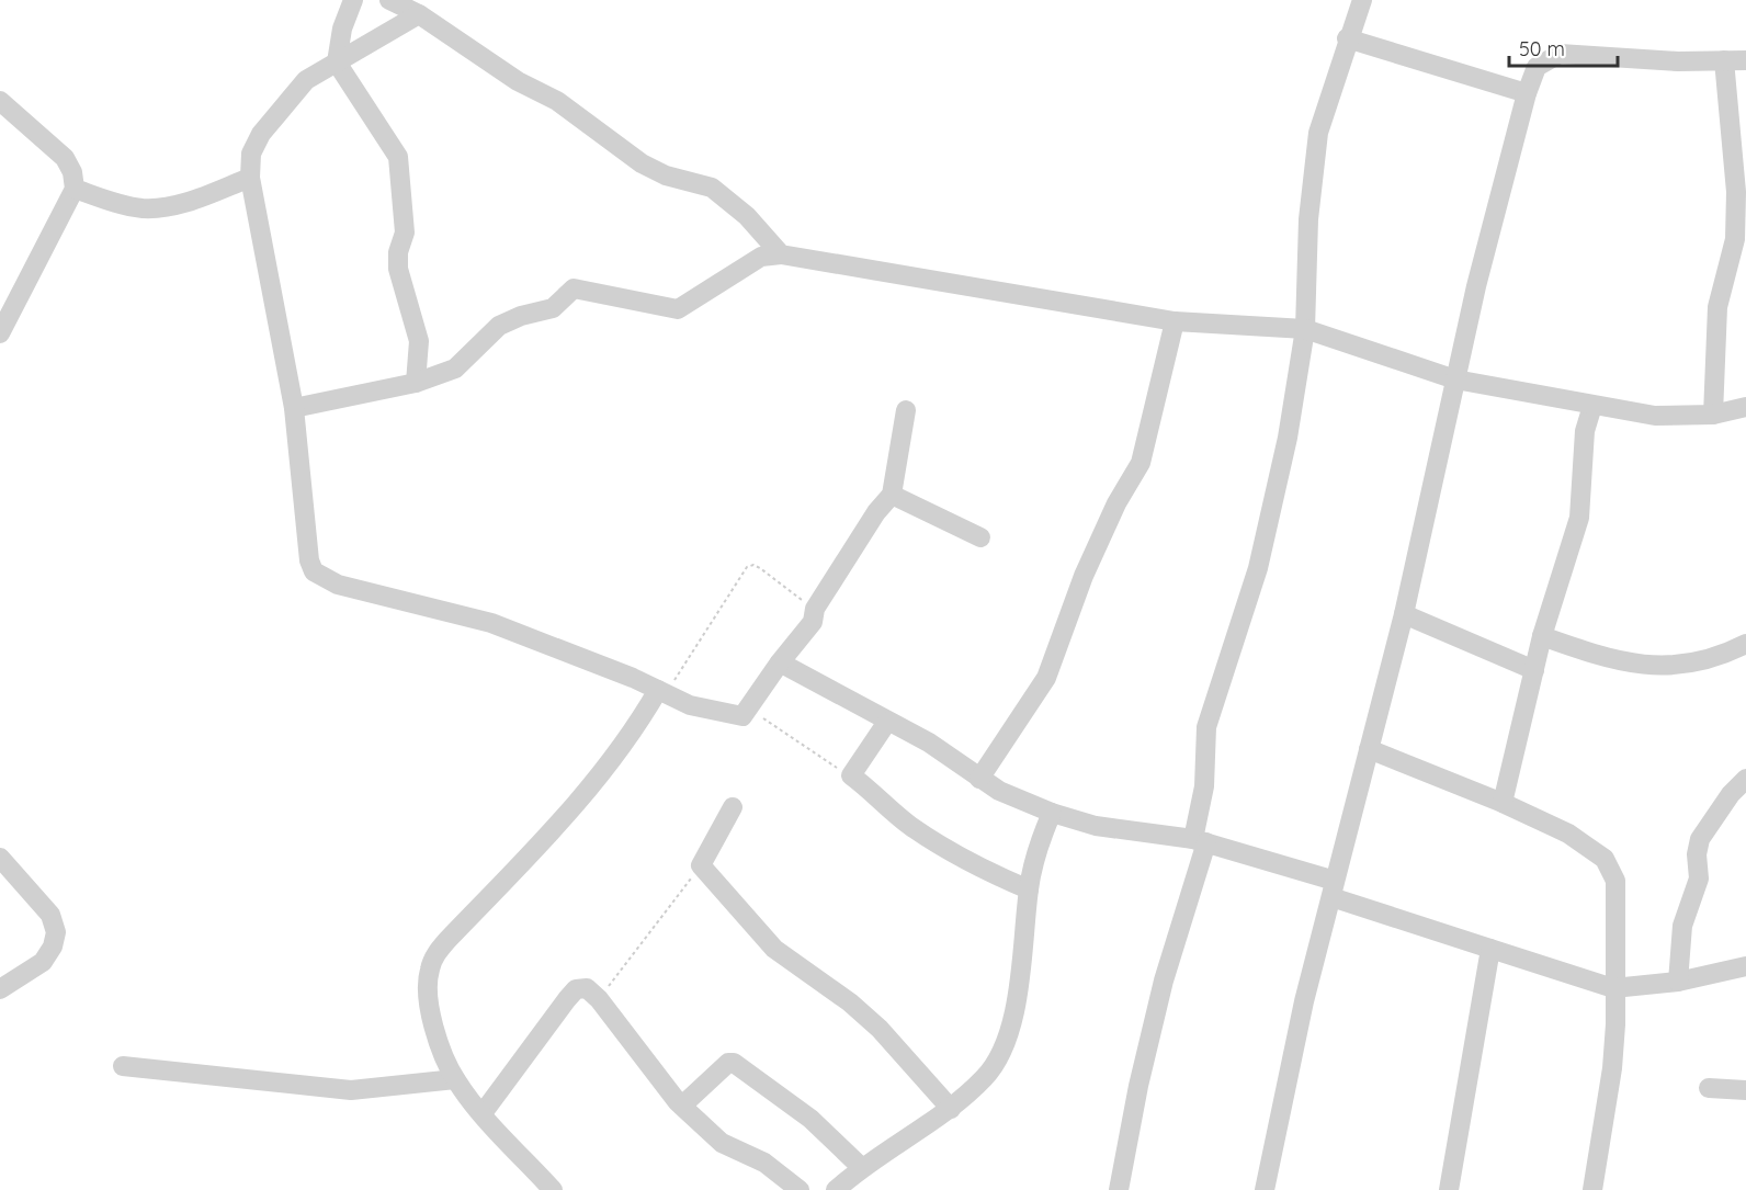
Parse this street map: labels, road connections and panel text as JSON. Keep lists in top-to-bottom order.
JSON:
{
  "scale_bar": "50 m"
}
